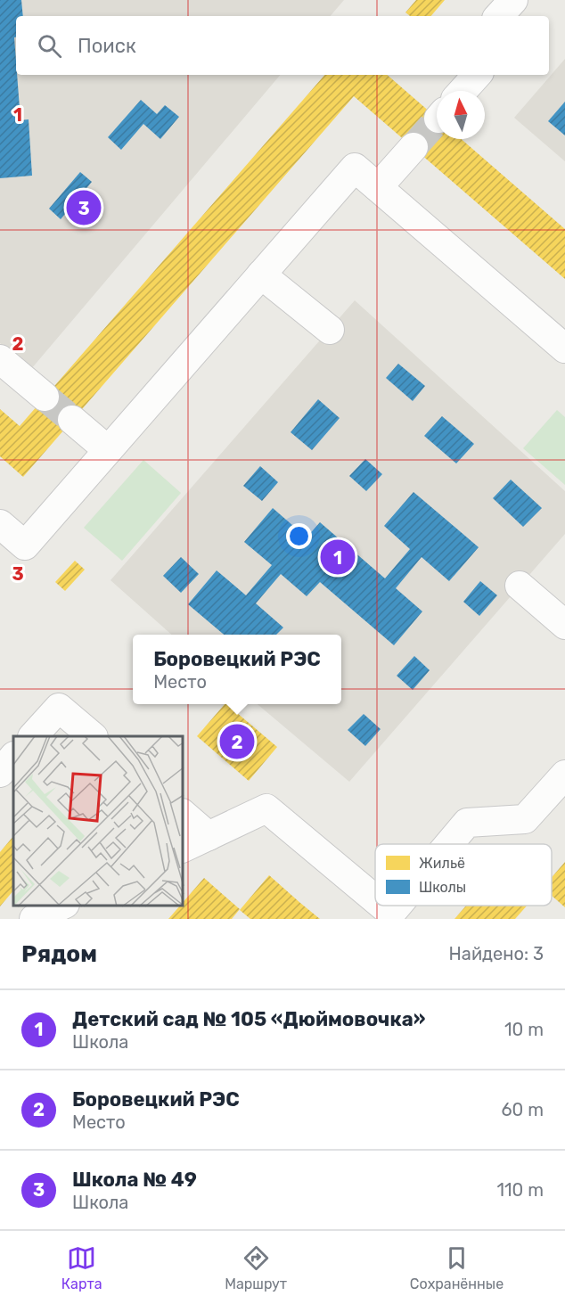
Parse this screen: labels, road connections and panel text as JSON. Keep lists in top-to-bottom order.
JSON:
{
  "legend": ["Жильё", "Школы"],
  "north": "top",
  "page": {
    "search": "Поиск",
    "pins": ["3", "1", "2"],
    "popup": ["Боровецкий РЭС", "Место"],
    "heading": ["Рядом", "Найдено: 3"],
    "list": [
      {
        "mark": "1",
        "name": "Детский сад № 105 «Дюймовочка»",
        "note": "Школа",
        "value": "10 m"
      },
      {
        "mark": "2",
        "name": "Боровецкий РЭС",
        "note": "Место",
        "value": "60 m"
      },
      {
        "mark": "3",
        "name": "Школа № 49",
        "note": "Школа",
        "value": "110 m"
      }
    ],
    "nav": ["Карта", "Маршрут", "Сохранённые"]
  },
  "grid": {
    "rows": ["1", "2", "3"]
  }
}
